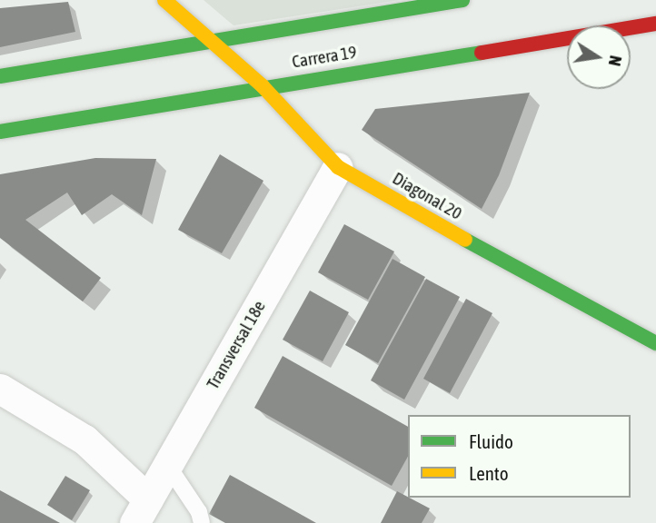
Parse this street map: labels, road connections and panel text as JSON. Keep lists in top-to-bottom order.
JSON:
{
  "streets": {
    "street": ["Carrera 19", "Diagonal 20", "Transversal 18e"]
  },
  "crossings": [
    ["Carrera 19", "Diagonal 20"],
    ["Diagonal 20", "Transversal 18e"]
  ],
  "legend": ["Fluido", "Lento"],
  "north": "right"
}
